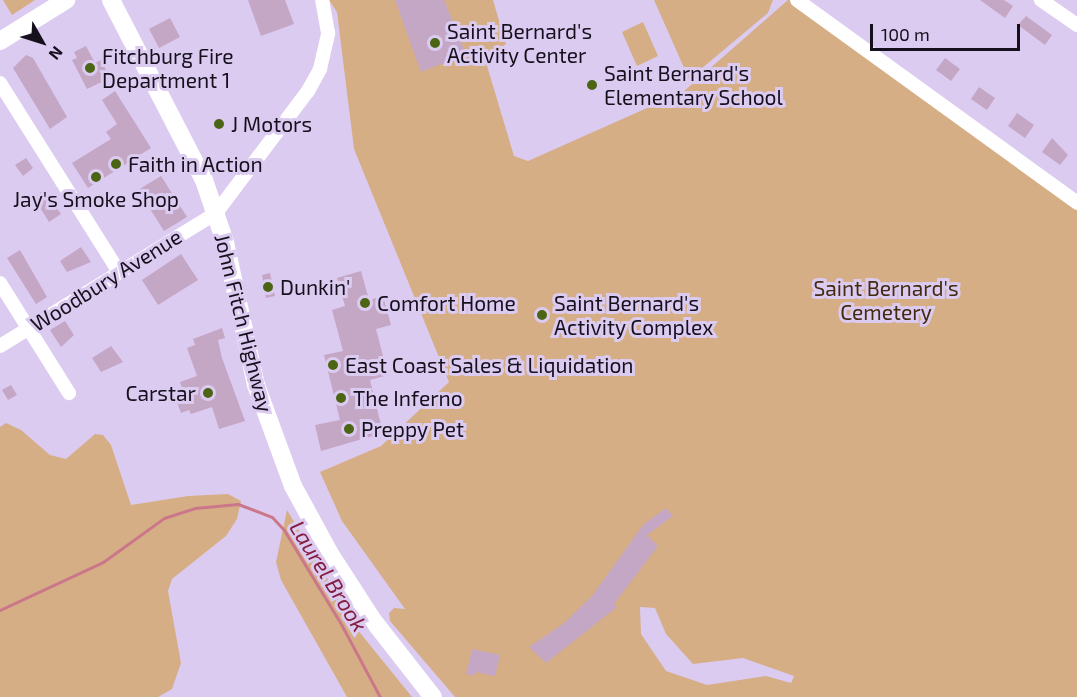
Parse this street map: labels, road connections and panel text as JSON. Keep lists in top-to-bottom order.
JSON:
{
  "streets": {
    "main road": ["John Fitch Highway"],
    "street": ["Woodbury Avenue"]
  },
  "crossings": [
    ["Woodbury Avenue", "John Fitch Highway"]
  ],
  "water": ["Laurel Brook"],
  "parks": ["Saint Bernard's Cemetery"],
  "places": [
    "Saint Bernard's Activity Center",
    "Fitchburg Fire Department 1",
    "Saint Bernard's Elementary School",
    "J Motors",
    "Faith in Action",
    "Jay's Smoke Shop",
    "Dunkin'",
    "Comfort Home",
    "Saint Bernard's Activity Complex",
    "East Coast Sales & Liquidation",
    "Carstar",
    "The Inferno",
    "Preppy Pet"
  ],
  "scale_bar": "100 m",
  "north": "bottom right"
}
